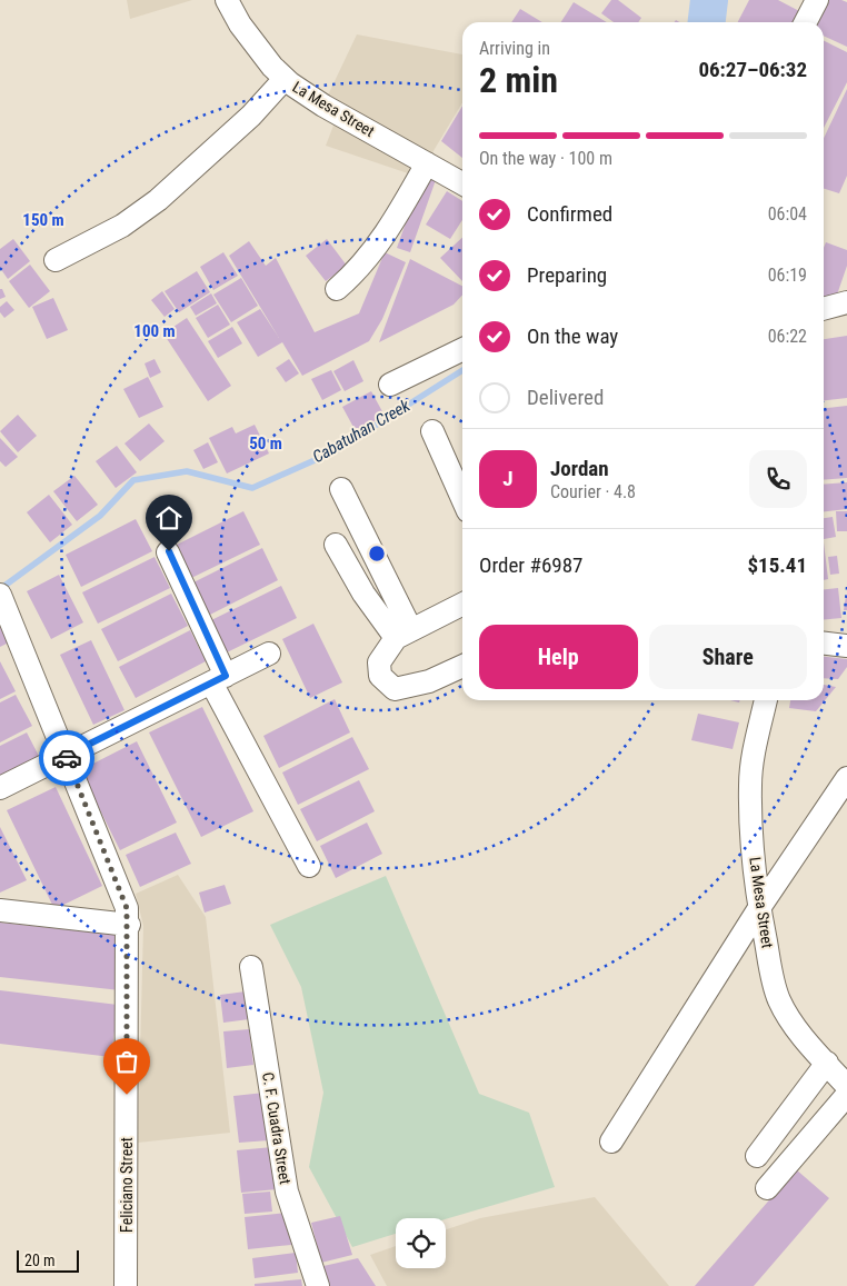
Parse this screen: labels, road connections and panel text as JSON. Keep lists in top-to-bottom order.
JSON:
{
  "streets": {
    "street": ["La Mesa Street", "C. F. Cuadra Street", "Feliciano Street"]
  },
  "water": ["Cabatuhan Creek"],
  "scale_bar": "20 m",
  "page": {
    "heading": ["2 min", "Arriving in", "06:27–06:32"],
    "panel": [
      "Jordan",
      "Courier · 4.8",
      "Order #6987",
      "$15.41"
    ],
    "bar": "On the way · 100 m",
    "list": [
      ["Confirmed", "06:04"],
      ["Preparing", "06:19"],
      ["On the way", "06:22"],
      "Delivered"
    ],
    "round": "J",
    "buttons": ["Help", "Share"],
    "scale": "20 m"
  },
  "rings": ["150 m", "100 m", "50 m"]
}
